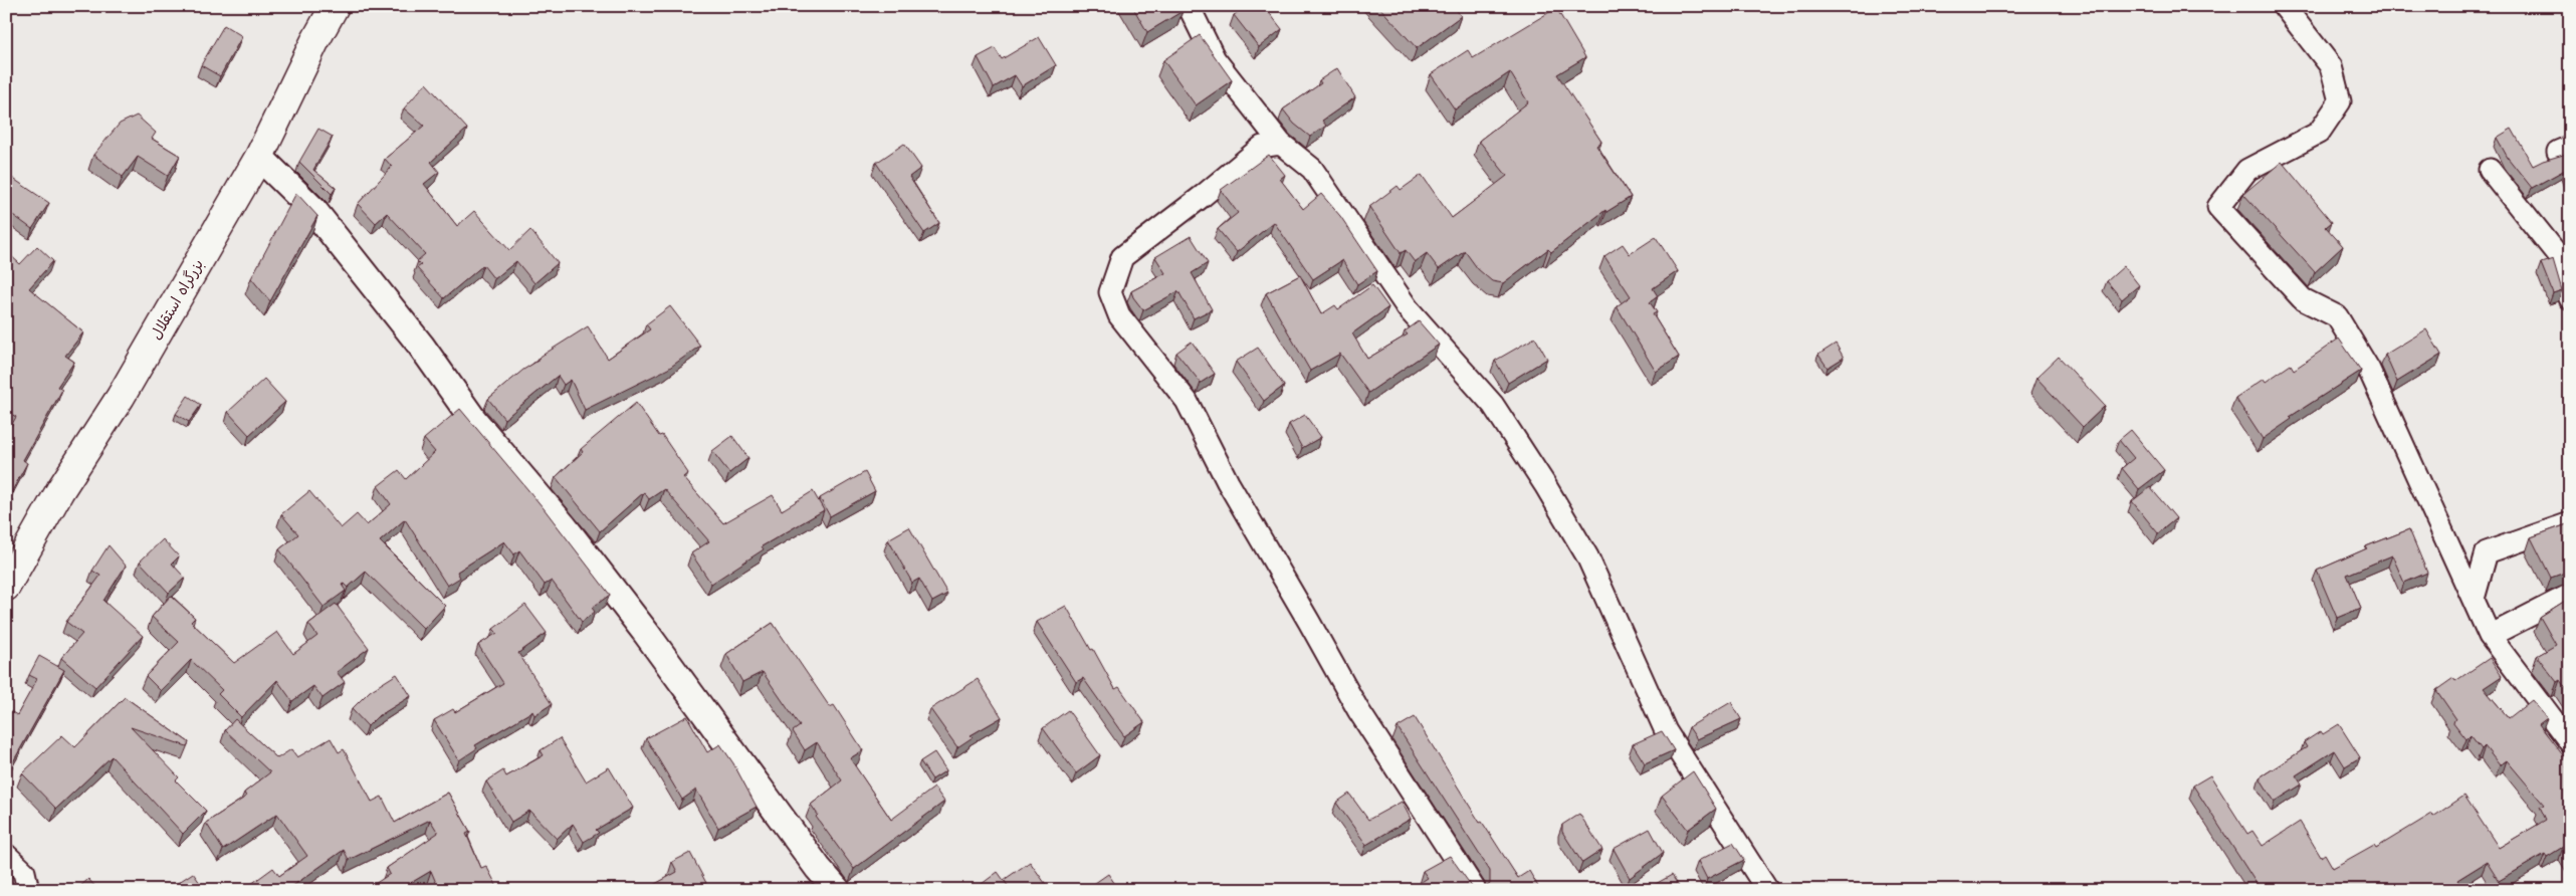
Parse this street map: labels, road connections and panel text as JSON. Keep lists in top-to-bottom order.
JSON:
{
  "streets": {
    "highway": ["بزرگراه استقلال"]
  }
}
